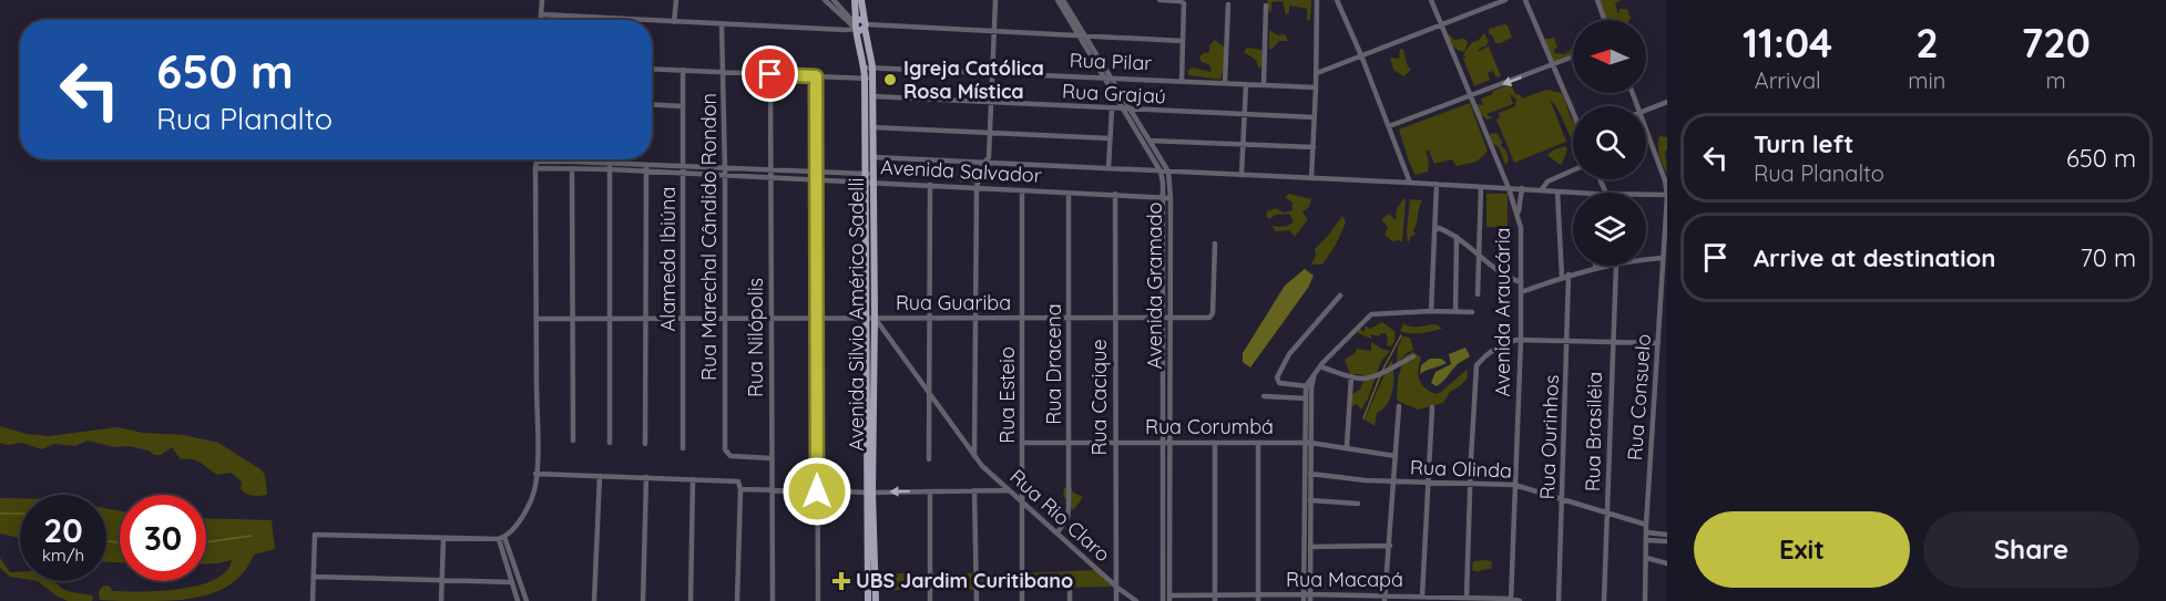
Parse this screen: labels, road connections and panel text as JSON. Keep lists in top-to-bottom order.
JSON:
{
  "streets": {
    "main road": ["Avenida Silvio Américo Sadelli"],
    "street": [
      "Rua Pilar",
      "Rua Grajaú",
      "Avenida Salvador",
      "Rua Marechal Cândido Rondon",
      "Alameda Ibiúna",
      "Avenida Gramado",
      "Rua Guariba",
      "Avenida Araucária",
      "Rua Nilópolis",
      "Rua Dracena",
      "Rua Esteio",
      "Rua Cacique",
      "Rua Consuelo",
      "Rua Corumbá",
      "Rua Brasiléia",
      "Rua Ourinhos",
      "Rua Olinda",
      "Rua Rio Claro",
      "Rua Macapá"
    ]
  },
  "crossings": [
    ["Rua Pilar", "Avenida Gramado"],
    ["Rua Pilar", "Avenida Silvio Américo Sadelli"],
    ["Rua Grajaú", "Avenida Gramado"],
    ["Rua Grajaú", "Avenida Silvio Américo Sadelli"],
    ["Avenida Salvador", "Rua Marechal Cândido Rondon"],
    ["Avenida Salvador", "Alameda Ibiúna"],
    ["Avenida Salvador", "Avenida Gramado"],
    ["Avenida Salvador", "Avenida Silvio Américo Sadelli"],
    ["Avenida Salvador", "Rua Nilópolis"],
    ["Avenida Salvador", "Rua Dracena"],
    ["Avenida Salvador", "Rua Esteio"],
    ["Avenida Salvador", "Rua Cacique"],
    ["Rua Marechal Cândido Rondon", "Rua Guariba"],
    ["Rua Marechal Cândido Rondon", "Rua Nilópolis"],
    ["Alameda Ibiúna", "Rua Guariba"],
    ["Avenida Gramado", "Rua Guariba"],
    ["Avenida Gramado", "Rua Corumbá"],
    ["Avenida Gramado", "Rua Macapá"],
    ["Rua Guariba", "Avenida Silvio Américo Sadelli"],
    ["Rua Guariba", "Rua Nilópolis"],
    ["Rua Guariba", "Rua Dracena"],
    ["Rua Guariba", "Rua Esteio"],
    ["Rua Guariba", "Rua Cacique"],
    ["Rua Guariba", "Rua Rio Claro"],
    ["Avenida Araucária", "Rua Olinda"],
    ["Avenida Araucária", "Rua Macapá"],
    ["Avenida Silvio Américo Sadelli", "Rua Rio Claro"],
    ["Rua Dracena", "Rua Corumbá"],
    ["Rua Dracena", "Rua Rio Claro"],
    ["Rua Esteio", "Rua Corumbá"],
    ["Rua Esteio", "Rua Rio Claro"],
    ["Rua Cacique", "Rua Corumbá"],
    ["Rua Cacique", "Rua Rio Claro"],
    ["Rua Consuelo", "Rua Olinda"],
    ["Rua Brasiléia", "Rua Olinda"],
    ["Rua Ourinhos", "Rua Olinda"]
  ],
  "places": {
    "other": ["Igreja Católica Rosa Mística"],
    "health": ["UBS Jardim Curitibano"]
  },
  "north": "left",
  "page": {
    "eta": [
      "11:04",
      "Arrival",
      "2",
      "min",
      "720",
      "m"
    ],
    "turn": ["650 m", "Rua Planalto"],
    "list": [
      {
        "name": "Turn left",
        "note": "Rua Planalto",
        "value": "650 m"
      },
      {
        "name": "Arrive at destination",
        "value": "70 m"
      }
    ],
    "speed": "20 km/h",
    "limit": "30",
    "buttons": ["Exit", "Share"]
  }
}
